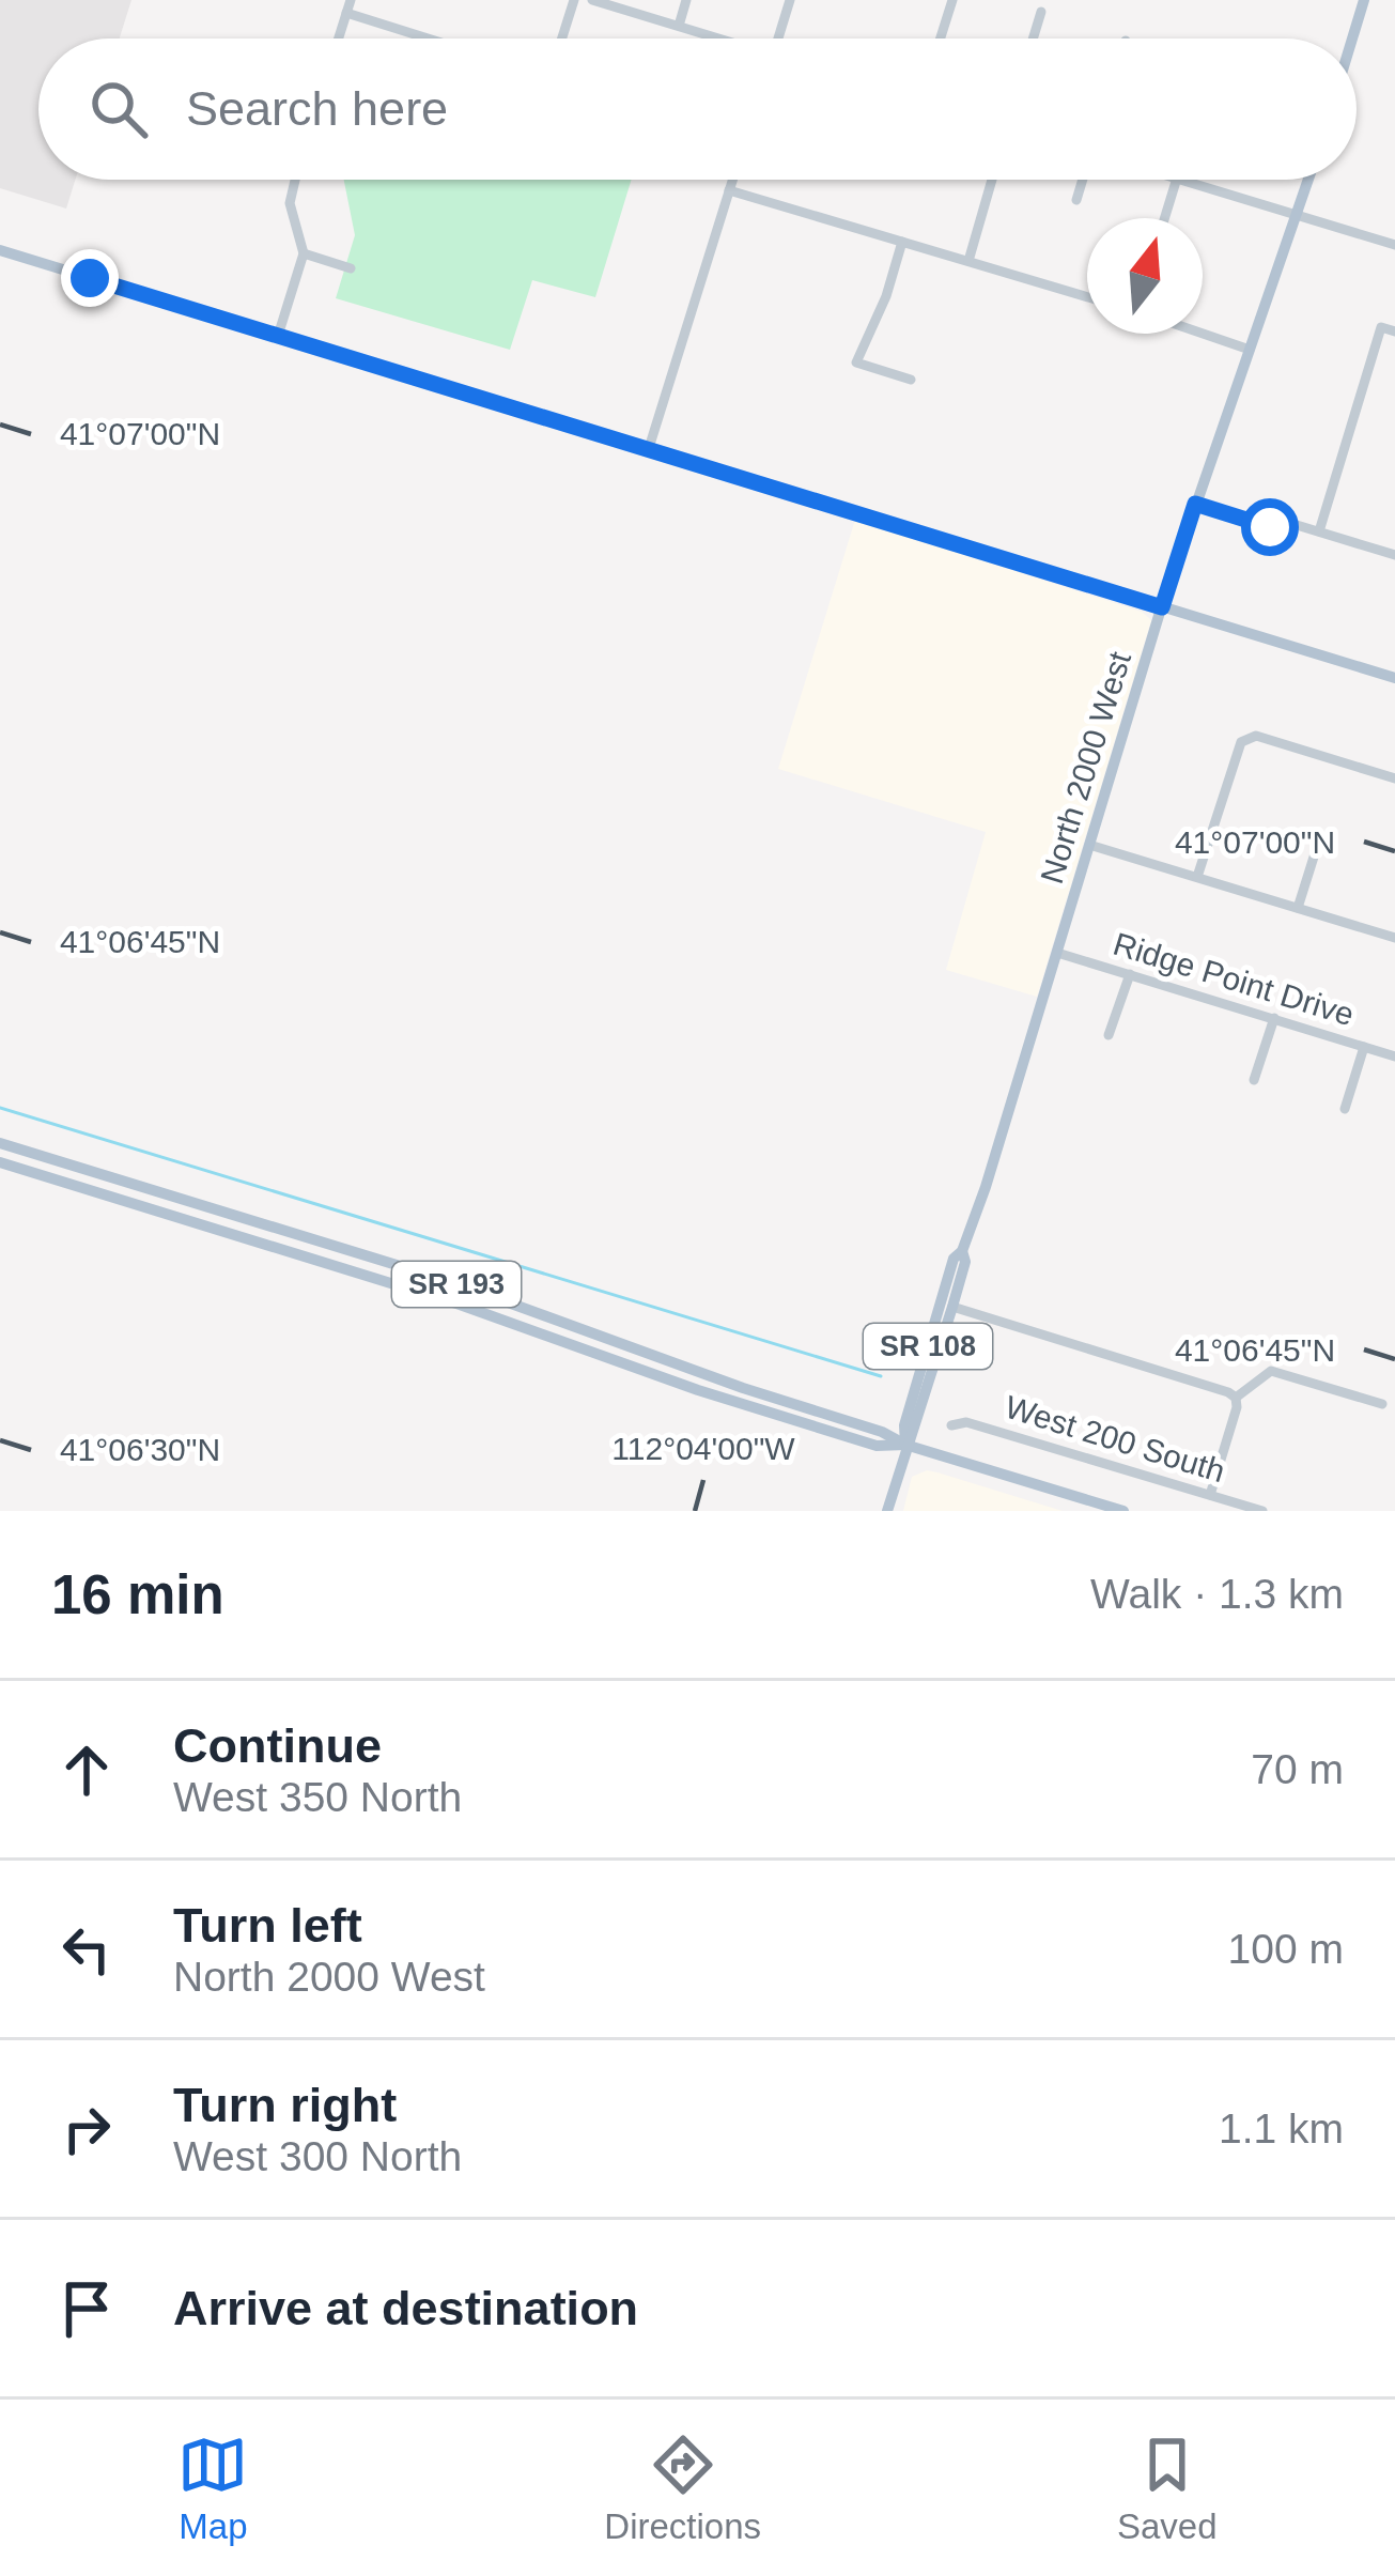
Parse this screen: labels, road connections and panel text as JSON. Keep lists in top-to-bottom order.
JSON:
{
  "streets": {
    "main road": ["North 2000 West", "SR 193", "SR 108"],
    "street": ["Ridge Point Drive", "West 200 South"]
  },
  "crossings": [
    ["North 2000 West", "Ridge Point Drive"],
    ["North 2000 West", "SR 193"]
  ],
  "north": "top",
  "page": {
    "search": "Search here",
    "heading": ["16 min", "Walk · 1.3 km"],
    "list": [
      ["Continue", "West 350 North", "70 m"],
      ["Turn left", "North 2000 West", "100 m"],
      ["Turn right", "West 300 North", "1.1 km"],
      "Arrive at destination"
    ],
    "nav": ["Map", "Directions", "Saved"]
  },
  "coordinates": [
    "41°07'00\"N",
    "41°06'45\"N",
    "112°04'00\"W",
    "41°06'30\"N"
  ]
}
